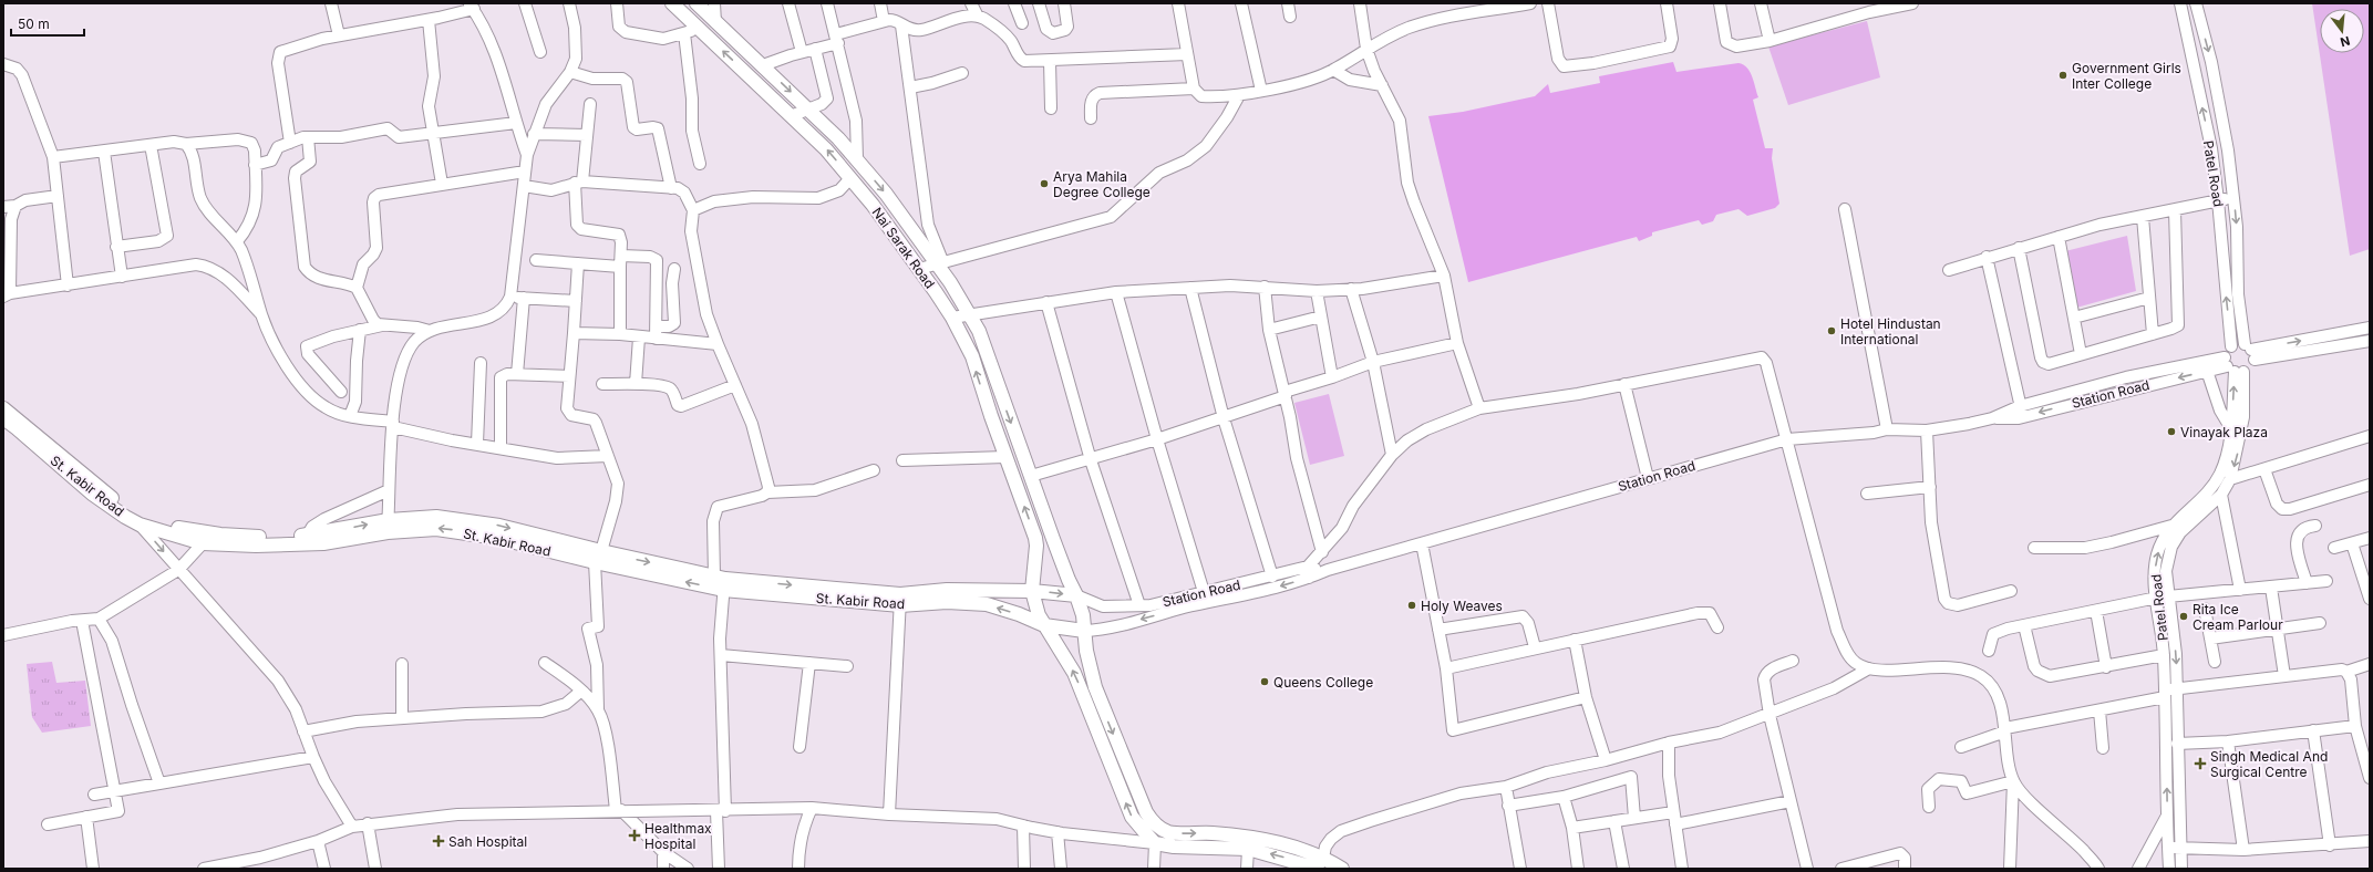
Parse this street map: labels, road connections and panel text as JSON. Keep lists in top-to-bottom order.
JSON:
{
  "streets": {
    "main road": ["Nai Sarak Road", "St. Kabir Road"],
    "street": ["Patel Road", "Station Road"]
  },
  "crossings": [
    ["Patel Road", "Station Road"],
    ["Nai Sarak Road", "Station Road"],
    ["Nai Sarak Road", "St. Kabir Road"],
    ["Station Road", "St. Kabir Road"]
  ],
  "places": {
    "other": [
      "Government Girls Inter College",
      "Arya Mahila Degree College",
      "Hotel Hindustan International",
      "Vinayak Plaza",
      "Holy Weaves",
      "Rita Ice Cream Parlour",
      "Queens College"
    ],
    "health": ["Singh Medical And Surgical Centre", "Healthmax Hospital", "Sah Hospital"]
  },
  "scale_bar": "50 m",
  "north": "bottom"
}
